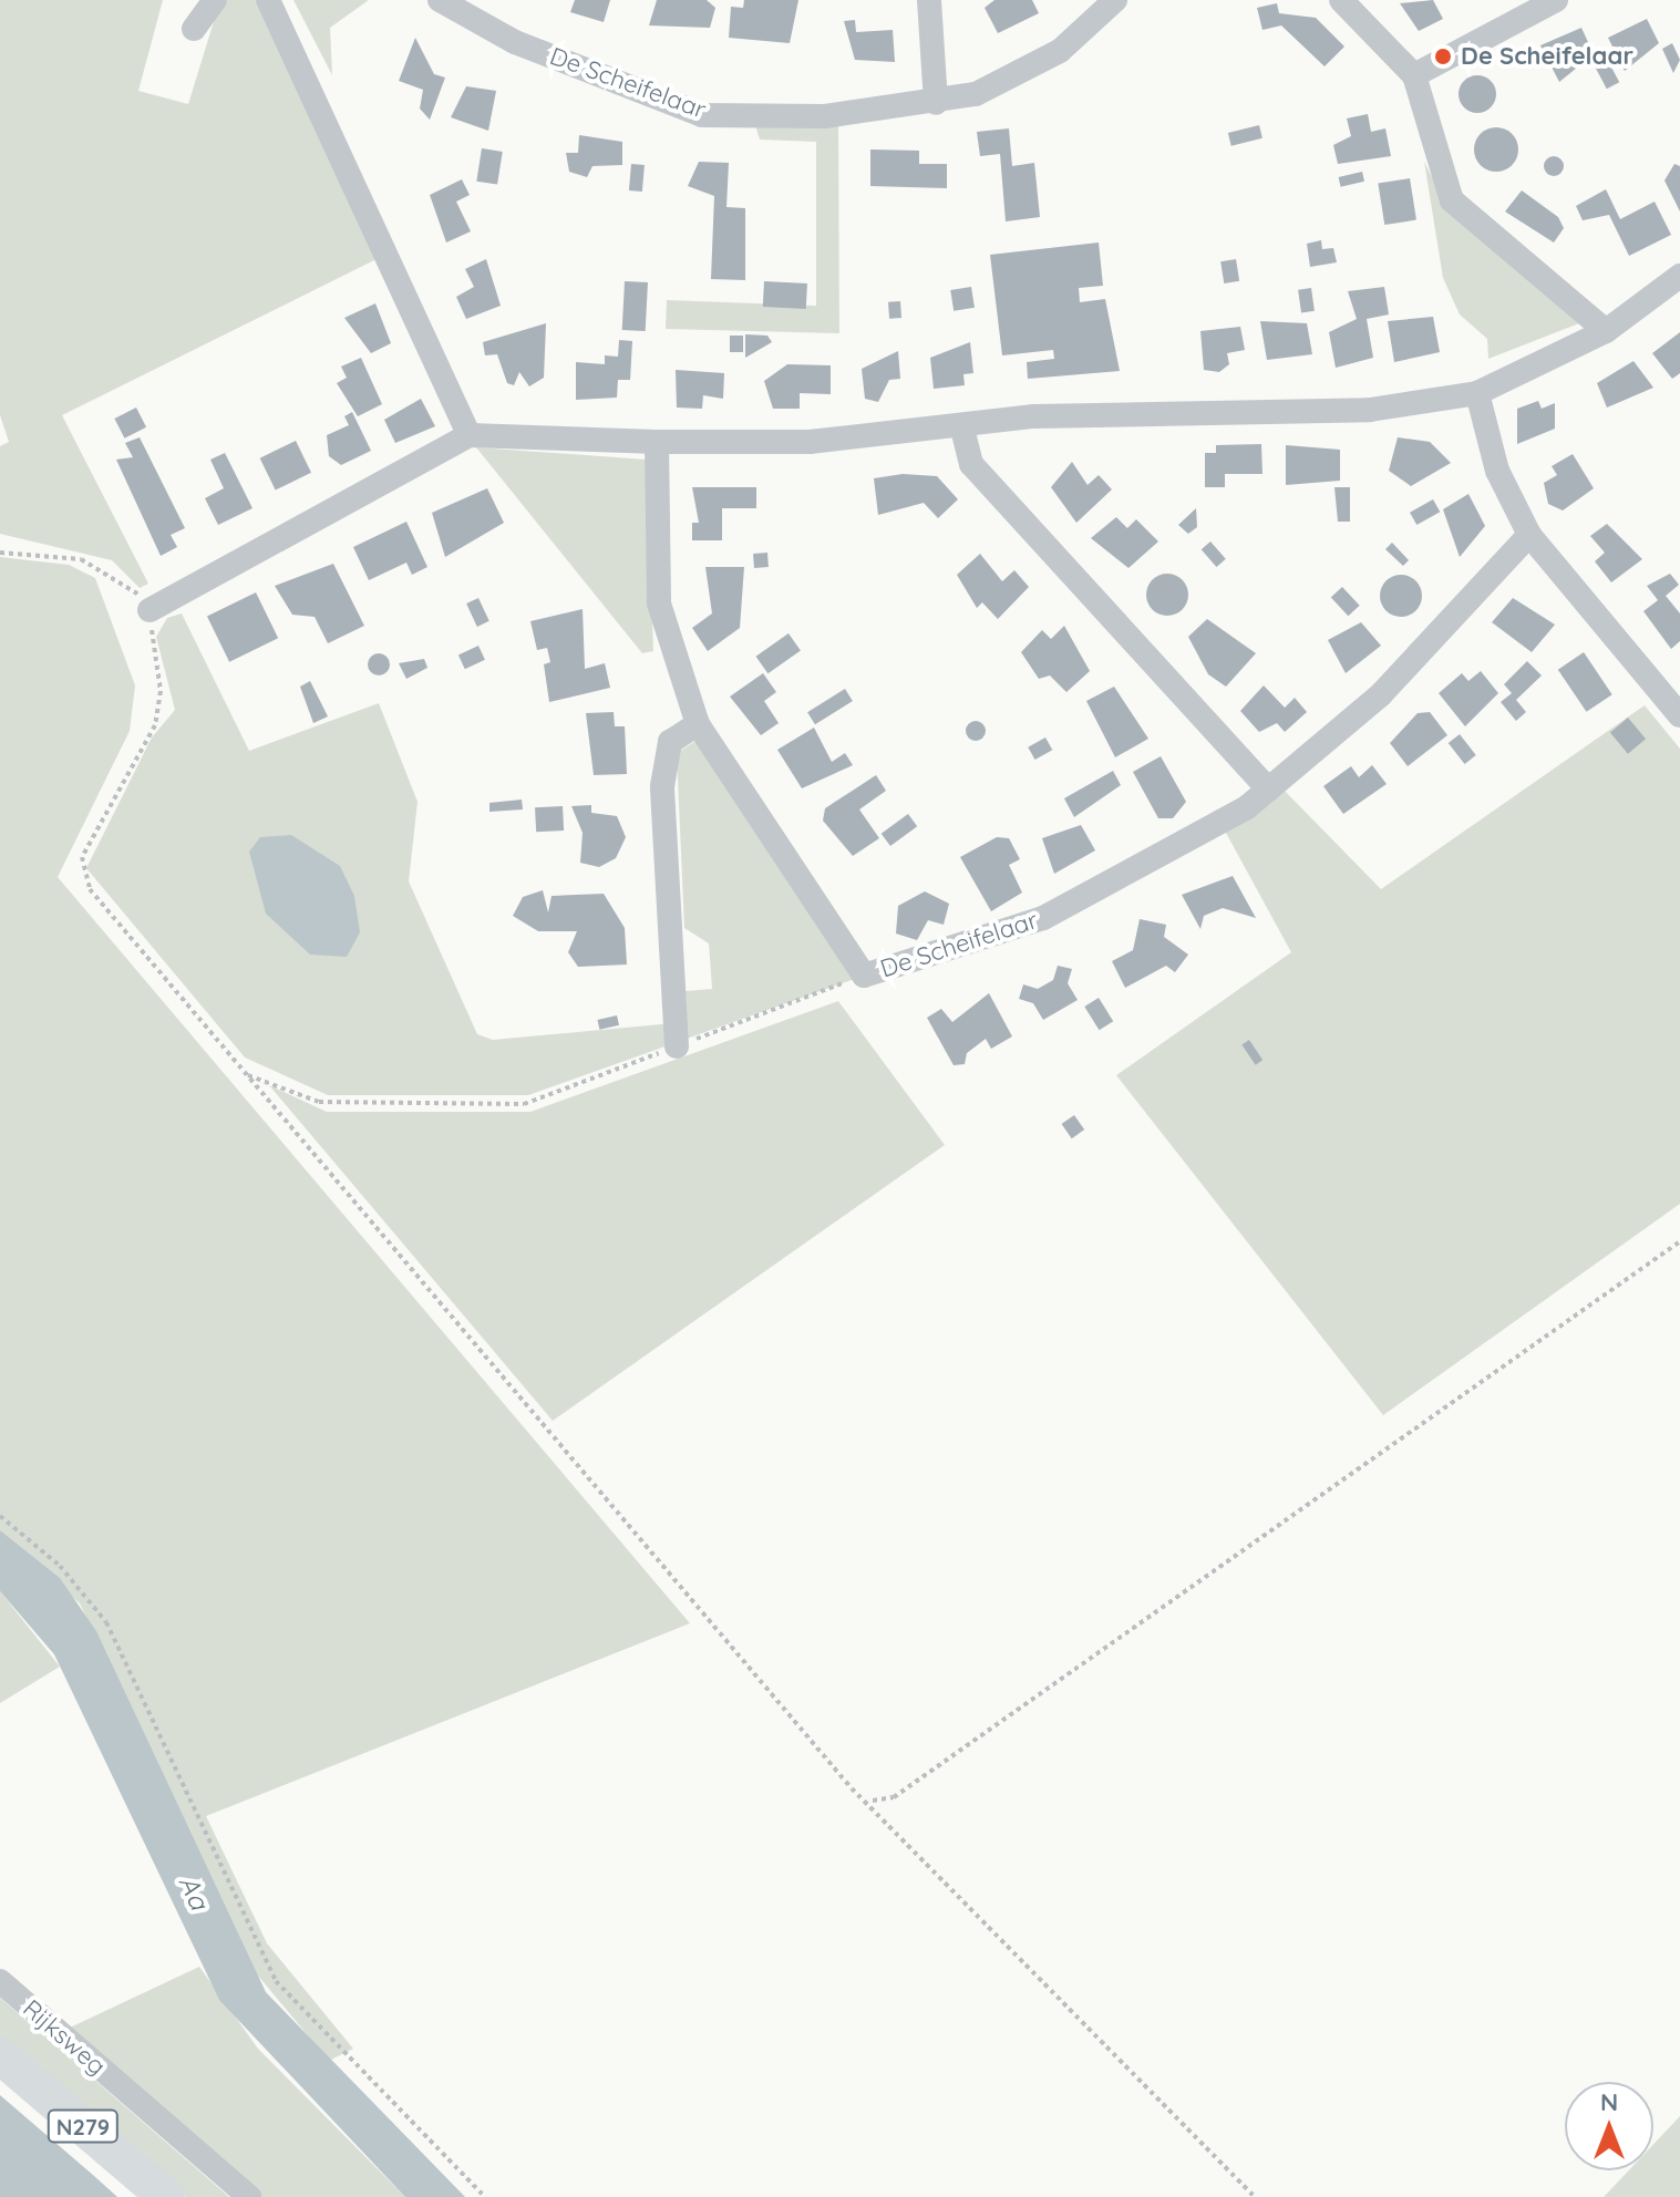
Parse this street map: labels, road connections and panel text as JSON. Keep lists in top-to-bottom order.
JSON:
{
  "streets": {
    "main road": ["N279"],
    "street": ["De Scheifelaar", "Rijksweg"]
  },
  "water": ["Aa"],
  "places": ["De Scheifelaar"],
  "north": "top"
}
